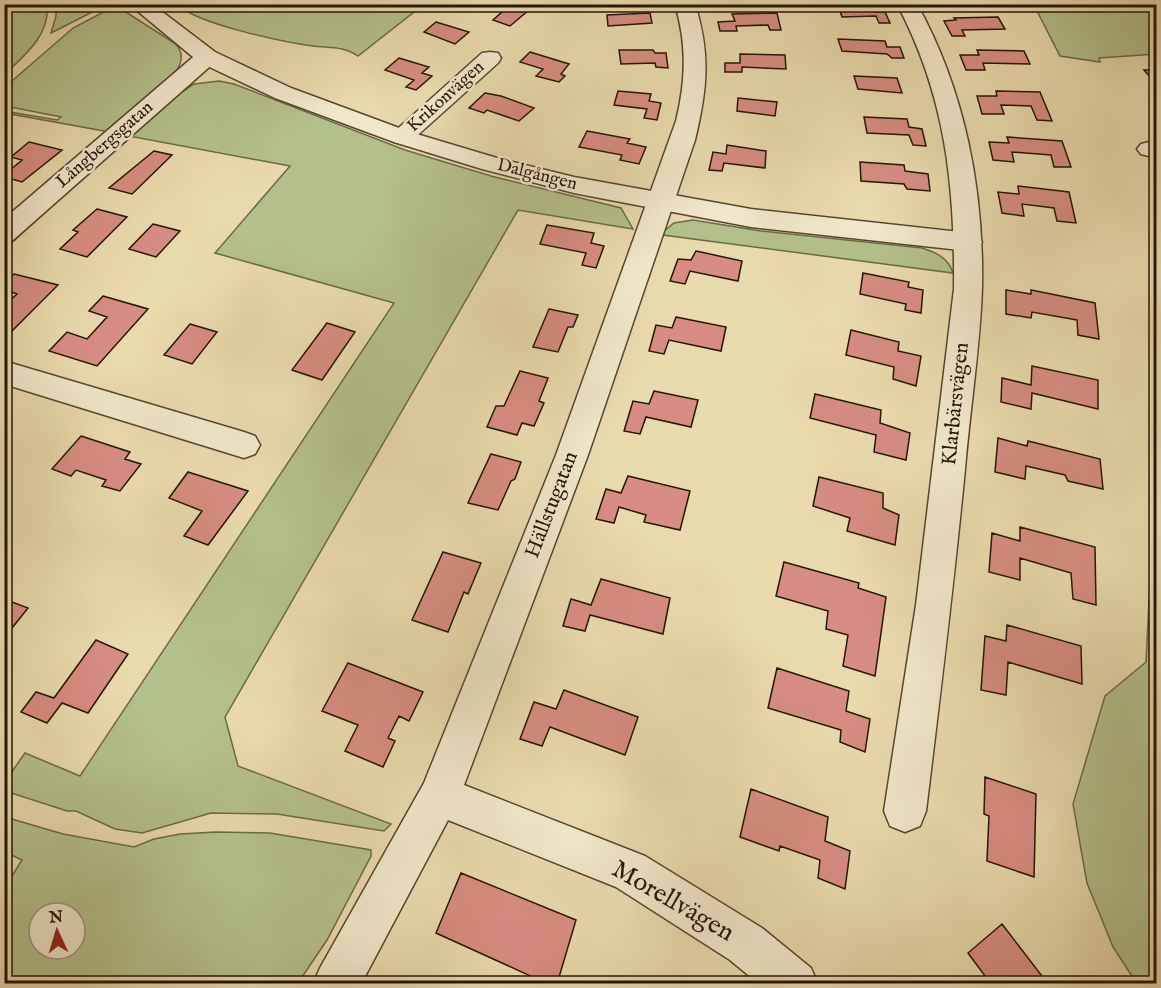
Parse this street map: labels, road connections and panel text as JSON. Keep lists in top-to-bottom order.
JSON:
{
  "streets": {
    "street": [
      "Krikonvägen",
      "Långbergsgatan",
      "Dalgången",
      "Klarbärsvägen",
      "Hällstugatan",
      "Morellvägen"
    ]
  },
  "crossings": [
    ["Krikonvägen", "Dalgången"],
    ["Långbergsgatan", "Dalgången"],
    ["Dalgången", "Klarbärsvägen"],
    ["Dalgången", "Hällstugatan"],
    ["Hällstugatan", "Morellvägen"]
  ],
  "north": "top"
}
